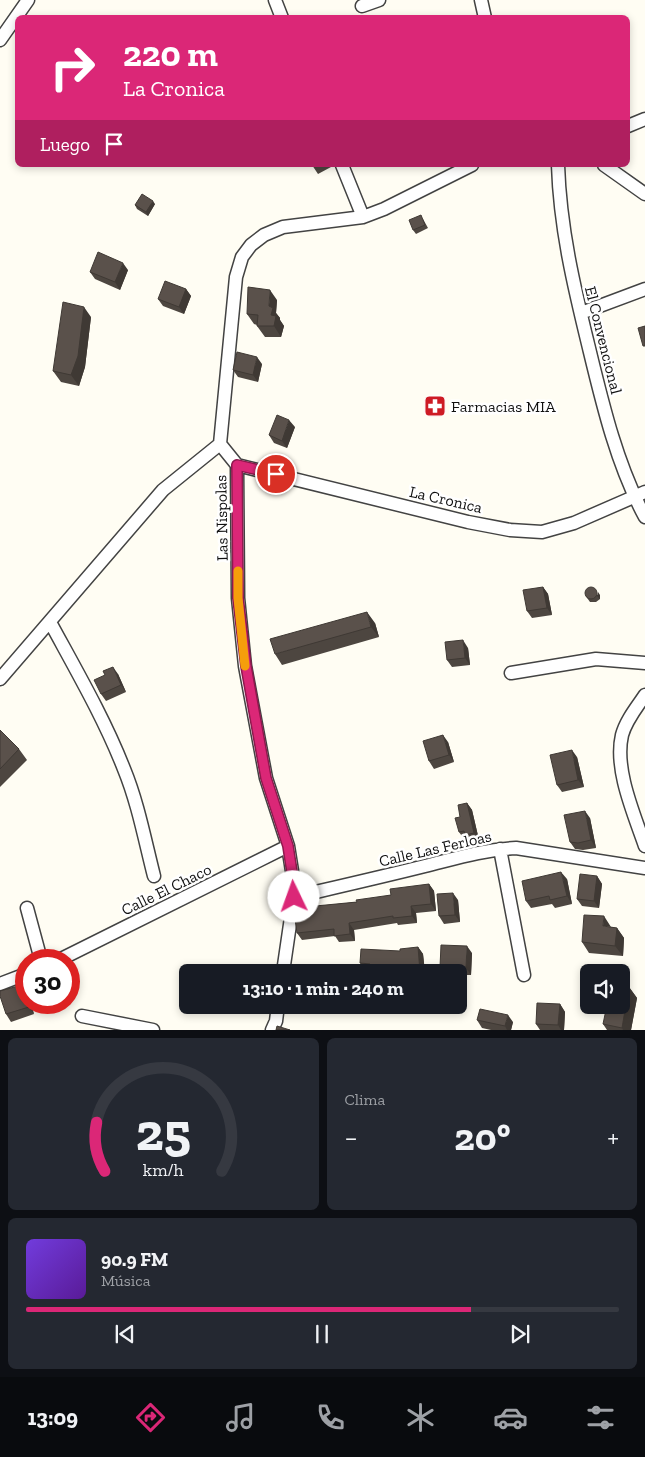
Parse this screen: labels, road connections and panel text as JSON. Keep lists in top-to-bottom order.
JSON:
{
  "streets": {
    "street": [
      "El Convencional",
      "La Cronica",
      "Las Nispolas",
      "Calle Las Ferloas",
      "Calle El Chaco"
    ]
  },
  "crossings": [
    ["El Convencional", "La Cronica"],
    ["La Cronica", "Las Nispolas"],
    ["Las Nispolas", "Calle Las Ferloas"],
    ["Las Nispolas", "Calle El Chaco"]
  ],
  "places": {
    "pharmacy": ["Farmacias MIA"]
  },
  "page": {
    "turn": ["220 m", "La Cronica"],
    "then": "Luego",
    "limit": "30",
    "trip": "13:10 · 1 min · 240 m",
    "tile": "Clima",
    "heat": ["−", "20°", "+"],
    "song": ["90.9 FM", "Música"],
    "tabs": "13:09",
    "gauge": ["25", "km/h"]
  }
}
